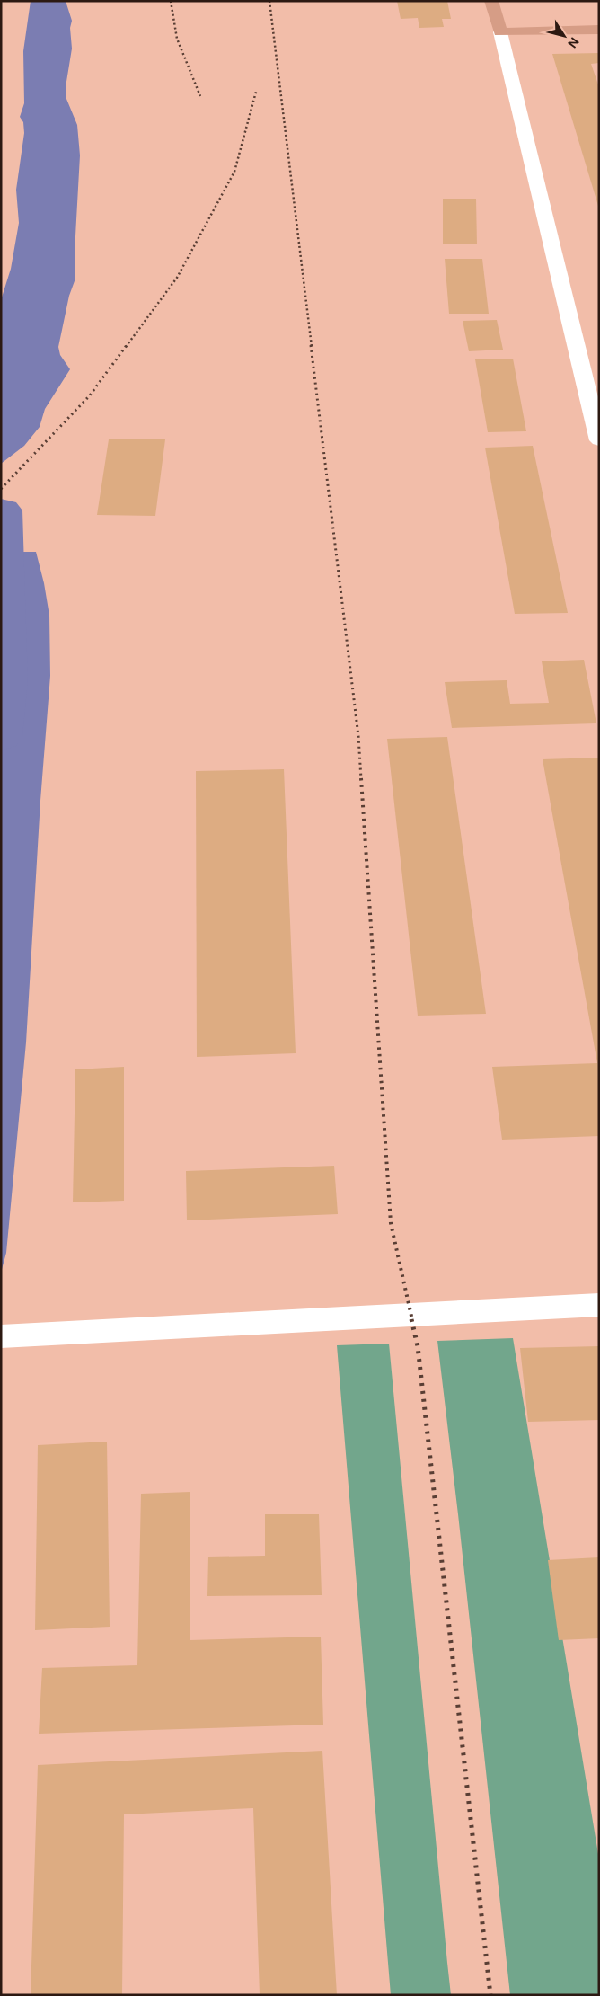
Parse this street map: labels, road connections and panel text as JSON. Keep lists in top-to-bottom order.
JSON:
{
  "north": "bottom right"
}
